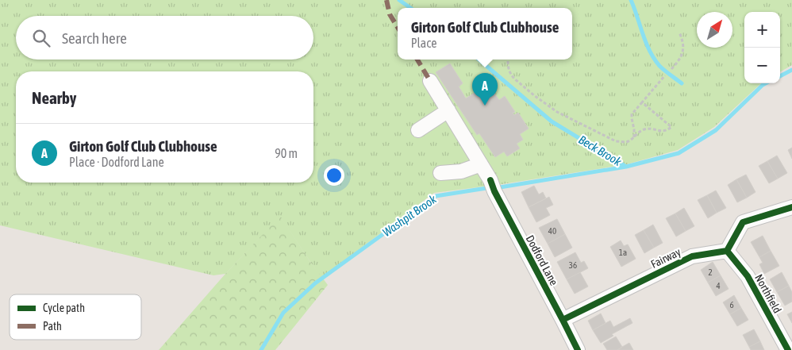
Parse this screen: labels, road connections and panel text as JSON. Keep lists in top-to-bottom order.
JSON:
{
  "streets": {
    "street": ["Fairway", "Dodford Lane", "Northfield"]
  },
  "crossings": [
    ["Fairway", "Dodford Lane"],
    ["Fairway", "Northfield"]
  ],
  "water": ["Beck Brook", "Washpit Brook"],
  "house_numbers": [
    "40",
    "1a",
    "36",
    "2",
    "4",
    "6"
  ],
  "legend": ["Cycle path", "Path"],
  "north": "top right",
  "page": {
    "popup": ["Girton Golf Club Clubhouse", "Place"],
    "map_buttons": ["+", "−"],
    "search": "Search here",
    "heading": "Nearby",
    "pins": "A",
    "list": [
      {
        "mark": "A",
        "name": "Girton Golf Club Clubhouse",
        "note": "Place · Dodford Lane",
        "value": "90 m"
      }
    ]
  }
}
